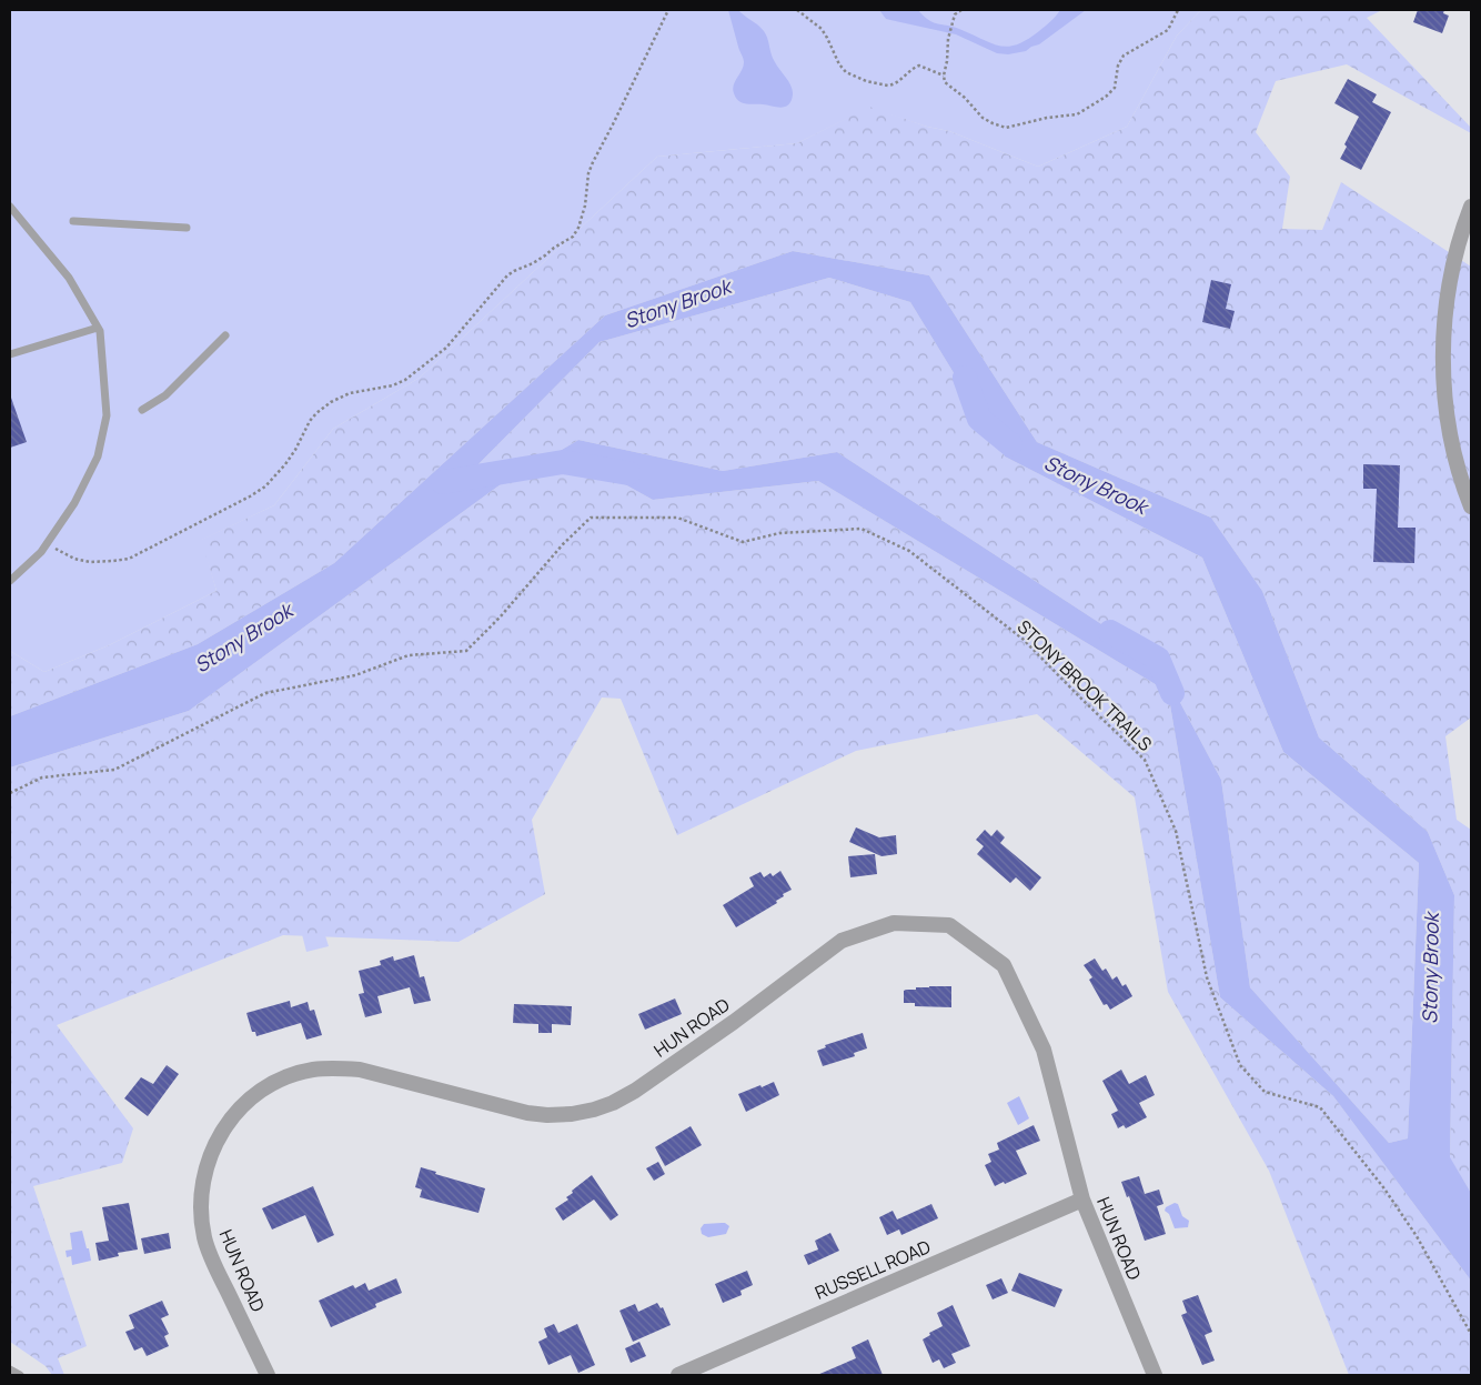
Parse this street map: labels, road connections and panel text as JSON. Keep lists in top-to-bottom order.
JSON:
{
  "streets": {
    "street": ["HUN ROAD", "RUSSELL ROAD"],
    "path": ["STONY BROOK TRAILS"]
  },
  "crossings": [
    ["HUN ROAD", "RUSSELL ROAD"]
  ],
  "water": ["Stony Brook"]
}
